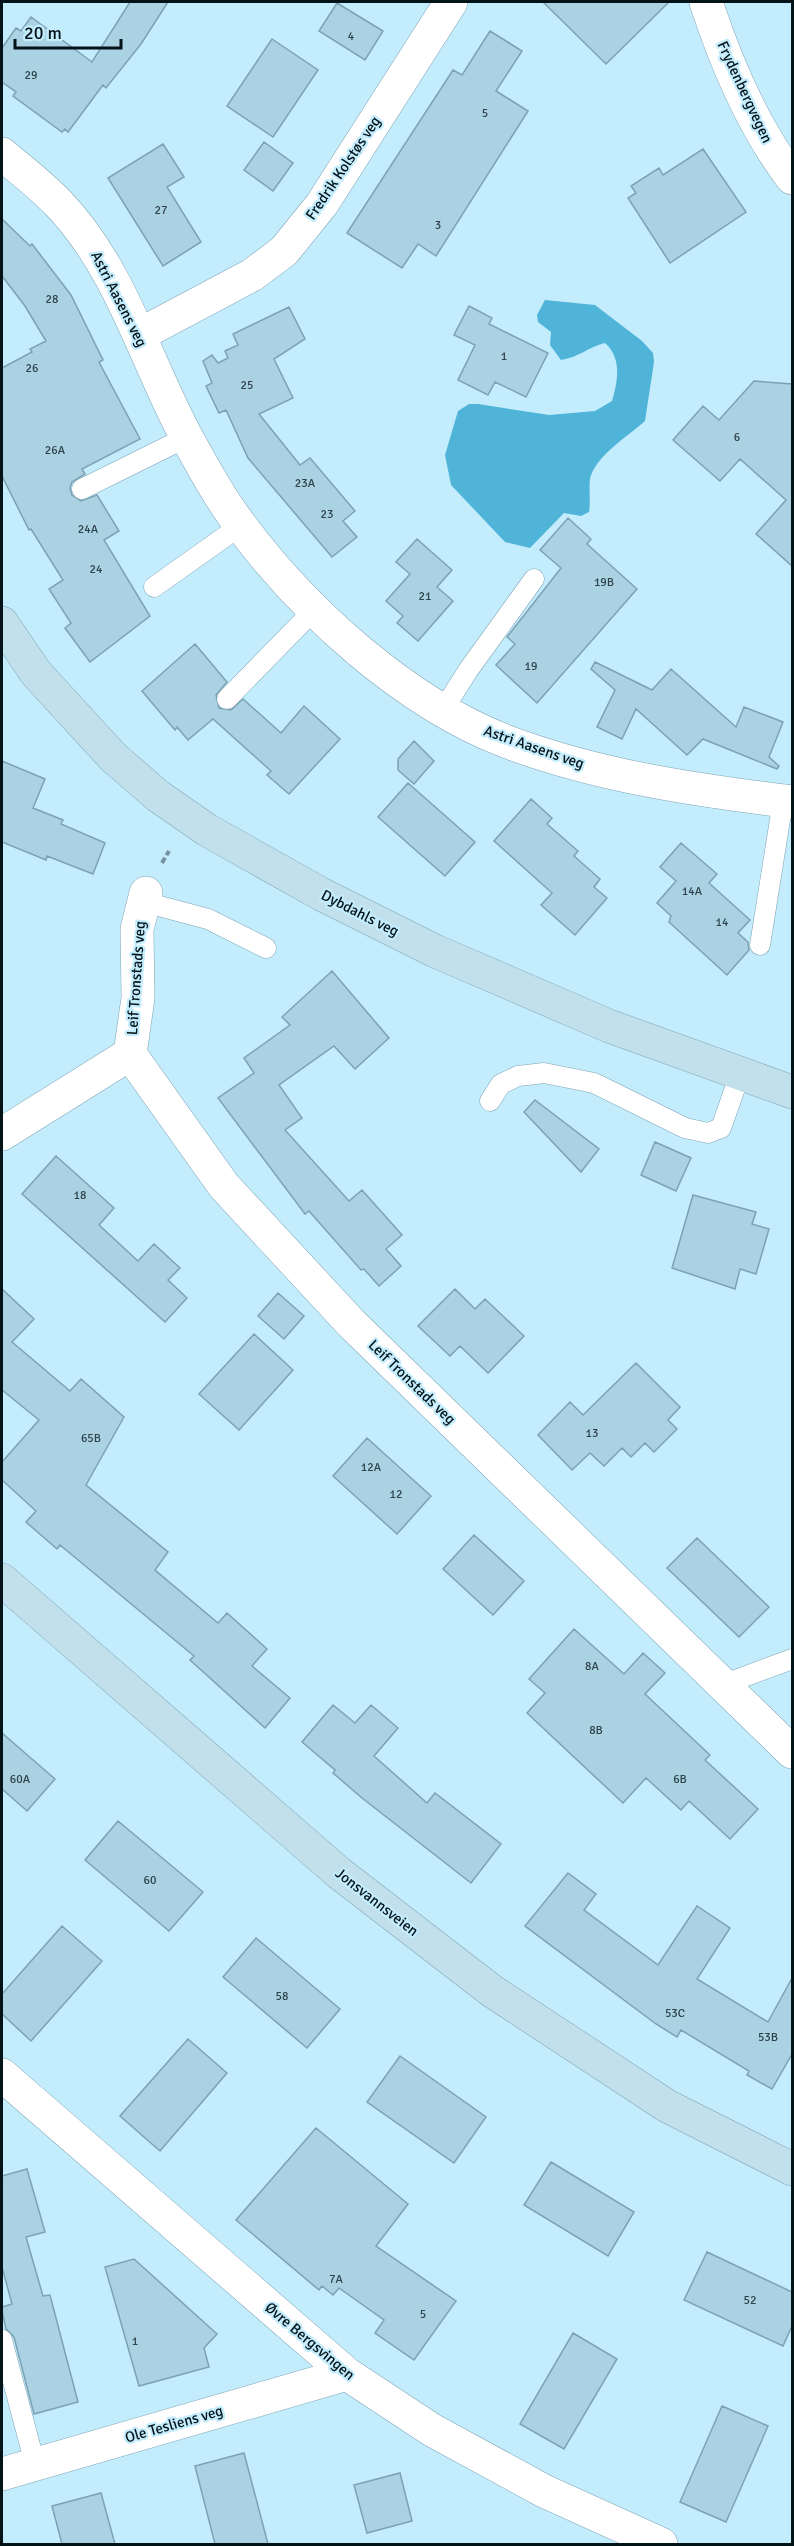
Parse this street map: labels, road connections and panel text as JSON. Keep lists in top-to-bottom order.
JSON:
{
  "streets": {
    "street": [
      "Frydenbergvegen",
      "Fredrik Kolstøs veg",
      "Astri Aasens veg",
      "Dybdahls veg",
      "Leif Tronstads veg",
      "Jonsvannsveien",
      "Øvre Bergsvingen",
      "Ole Tesliens veg"
    ]
  },
  "crossings": [
    ["Fredrik Kolstøs veg", "Astri Aasens veg"],
    ["Øvre Bergsvingen", "Ole Tesliens veg"]
  ],
  "house_numbers": [
    "4",
    "29",
    "5",
    "27",
    "3",
    "28",
    "1",
    "26",
    "25",
    "6",
    "26A",
    "23A",
    "23",
    "24A",
    "24",
    "19B",
    "21",
    "19",
    "14A",
    "14",
    "18",
    "13",
    "65B",
    "12A",
    "12",
    "8A",
    "8B",
    "60A",
    "6B",
    "60",
    "58",
    "53C",
    "53B",
    "7A",
    "52",
    "5",
    "1"
  ],
  "scale_bar": "20 m"
}
